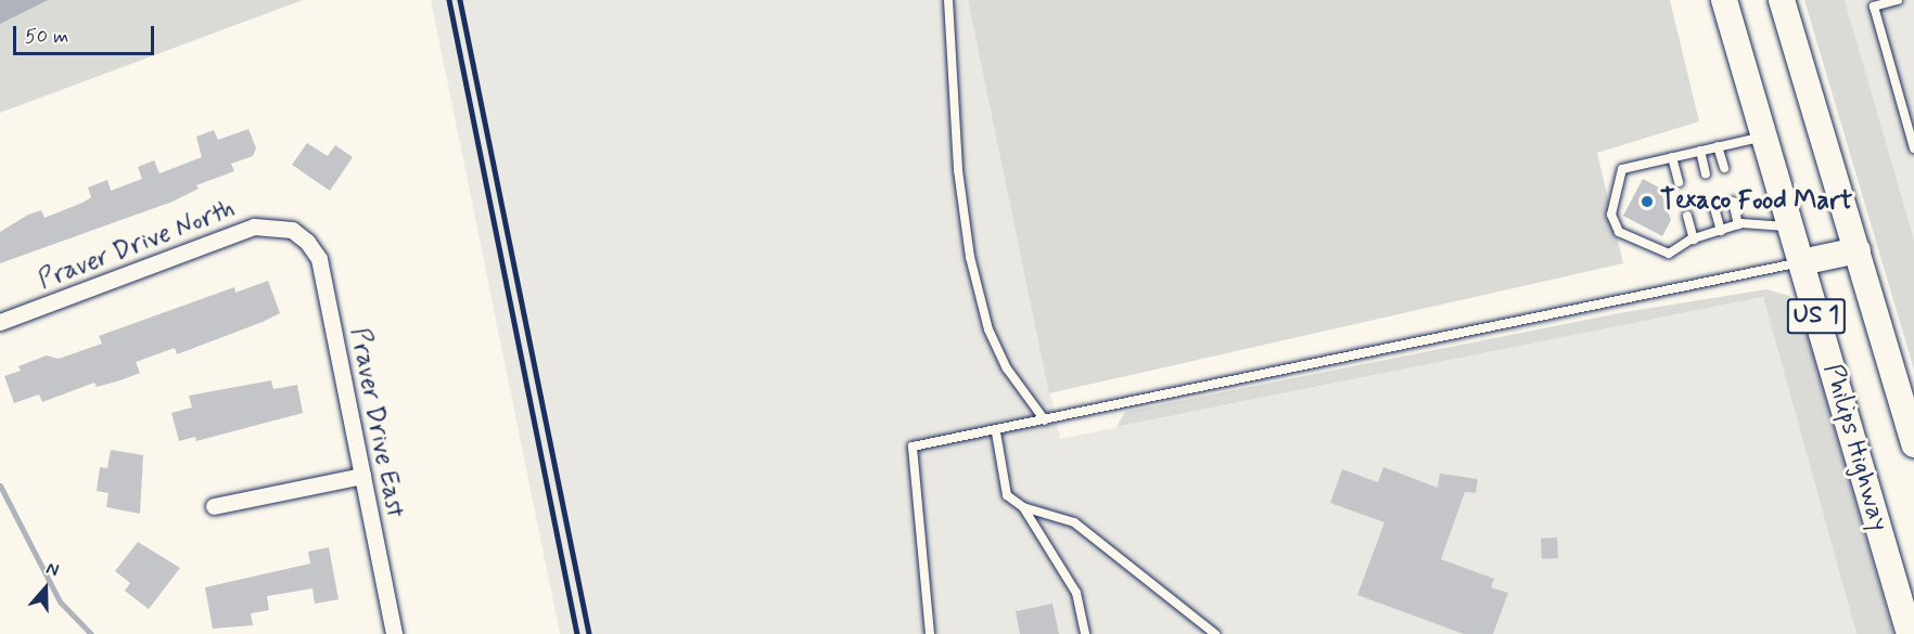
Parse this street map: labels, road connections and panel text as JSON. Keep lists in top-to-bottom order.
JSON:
{
  "streets": {
    "main road": ["US 1", "Philips Highway"],
    "street": ["Praver Drive North", "Praver Drive East"]
  },
  "crossings": [
    ["Praver Drive North", "Praver Drive East"]
  ],
  "places": ["Texaco Food Mart"],
  "scale_bar": "50 m",
  "north": "top"
}
